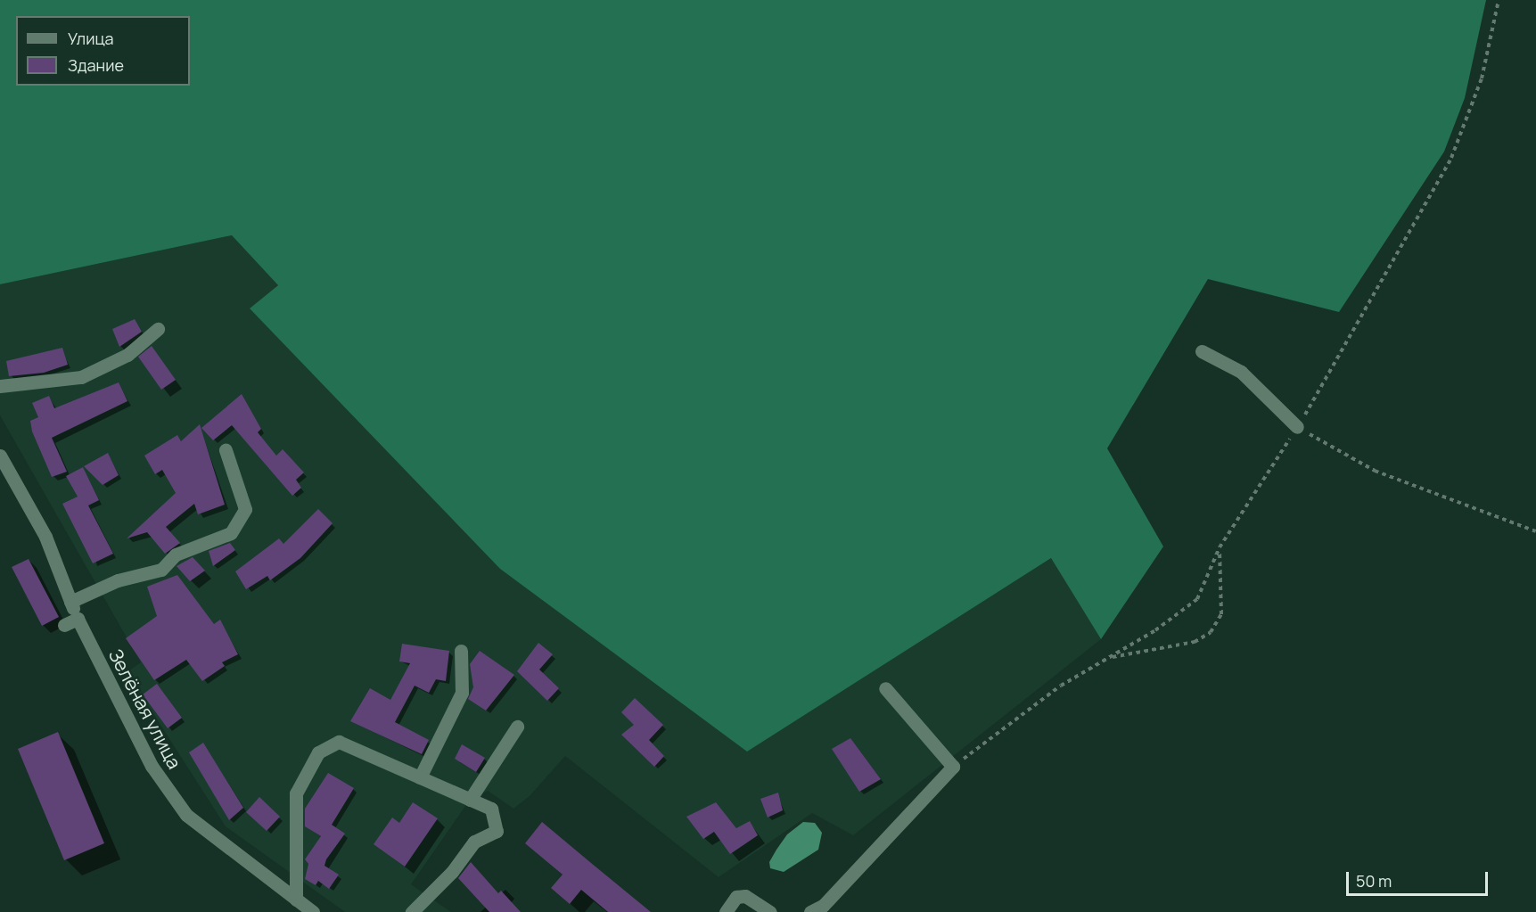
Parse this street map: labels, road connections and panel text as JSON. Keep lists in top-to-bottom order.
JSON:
{
  "streets": {
    "street": ["Зелёная улица"]
  },
  "legend": ["Улица", "Здание"],
  "scale_bar": "50 m"
}
